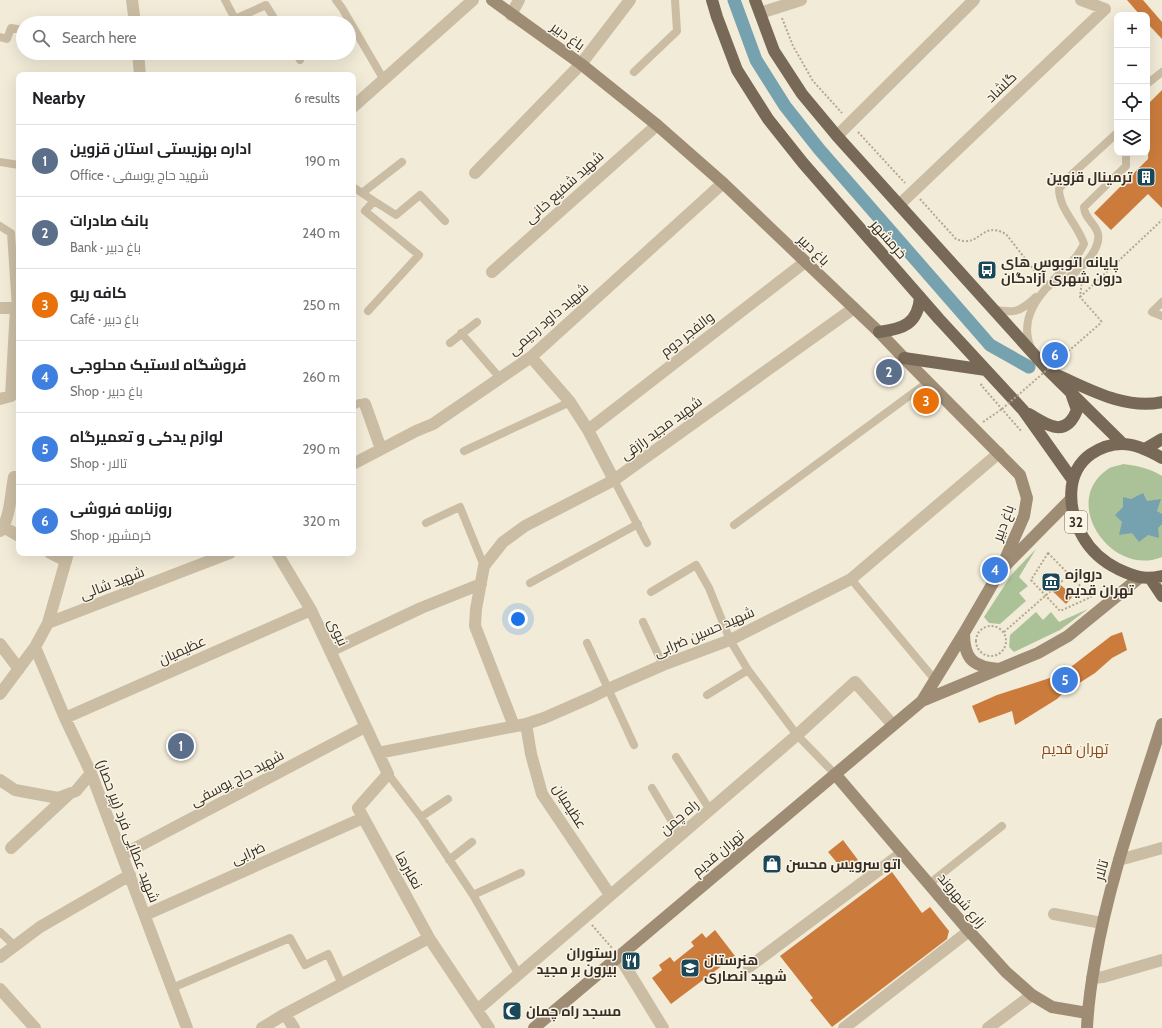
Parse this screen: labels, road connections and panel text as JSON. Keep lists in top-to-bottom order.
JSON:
{
  "streets": {
    "main road": [
      "باغ دبیر",
      "خرمشهر",
      "32",
      "تهران قدیم",
      "تالار",
      "زارع شهروند"
    ],
    "street": [
      "گلشاد",
      "شهید شفیع خانی",
      "شهید داود رحیمی",
      "والفجر دوم",
      "شهید مجید رازقی",
      "شهید شالی",
      "نبوی",
      "شهید حسین ضرابی",
      "عظیمیان",
      "شهید حاج یوسفی",
      "راه چمن",
      "شهید عطایی فرد (پیر حصار)",
      "ضرابی",
      "نعلبرها"
    ]
  },
  "crossings": [
    ["باغ دبیر", "شهید شفیع خانی"],
    ["باغ دبیر", "شهید داود رحیمی"],
    ["باغ دبیر", "والفجر دوم"],
    ["باغ دبیر", "شهید مجید رازقی"],
    ["باغ دبیر", "شهید حسین ضرابی"],
    ["خرمشهر", "32"],
    ["شهید مجید رازقی", "عظیمیان"],
    ["نبوی", "عظیمیان"],
    ["نبوی", "شهید حاج یوسفی"],
    ["شهید حسین ضرابی", "عظیمیان"],
    ["عظیمیان", "راه چمن"],
    ["عظیمیان", "شهید عطایی فرد (پیر حصار)"],
    ["شهید حاج یوسفی", "شهید عطایی فرد (پیر حصار)"],
    ["راه چمن", "تهران قدیم"],
    ["راه چمن", "نعلبرها"],
    ["شهید عطایی فرد (پیر حصار)", "ضرابی"],
    ["ضرابی", "نعلبرها"],
    ["تهران قدیم", "زارع شهروند"],
    ["تالار", "زارع شهروند"]
  ],
  "districts": ["تهران قدیم"],
  "places": {
    "building": ["ترمینال قزوین"],
    "bus stop": ["پایانه اتوبوس های درون شهری آزادگان"],
    "museum": ["دروازه تهران قدیم"],
    "shop": ["اتو سرویس محسن"],
    "restaurant": ["رستوران بیرون بر مجید"],
    "school or university": ["هنرستان شهید انصاری"],
    "mosque": ["مسجد راه چمان"]
  },
  "page": {
    "map_buttons": ["+", "−"],
    "search": "Search here",
    "heading": ["Nearby", "6 results"],
    "list": [
      {
        "mark": "1",
        "name": "اداره بهزیستی استان قزوین",
        "note": "Office · شهید حاج یوسفی",
        "value": "190 m"
      },
      {
        "mark": "2",
        "name": "بانک صادرات",
        "note": "Bank · باغ دبیر",
        "value": "240 m"
      },
      {
        "mark": "3",
        "name": "کافه ریو",
        "note": "Café · باغ دبیر",
        "value": "250 m"
      },
      {
        "mark": "4",
        "name": "فروشگاه لاستیک محلوجی",
        "note": "Shop · باغ دبیر",
        "value": "260 m"
      },
      {
        "mark": "5",
        "name": "لوازم یدکی و تعمیرگاه",
        "note": "Shop · تالار",
        "value": "290 m"
      },
      {
        "mark": "6",
        "name": "روزنامه فروشی",
        "note": "Shop · خرمشهر",
        "value": "320 m"
      }
    ],
    "pins": [
      "6",
      "2",
      "3",
      "4",
      "5",
      "1"
    ]
  }
}
